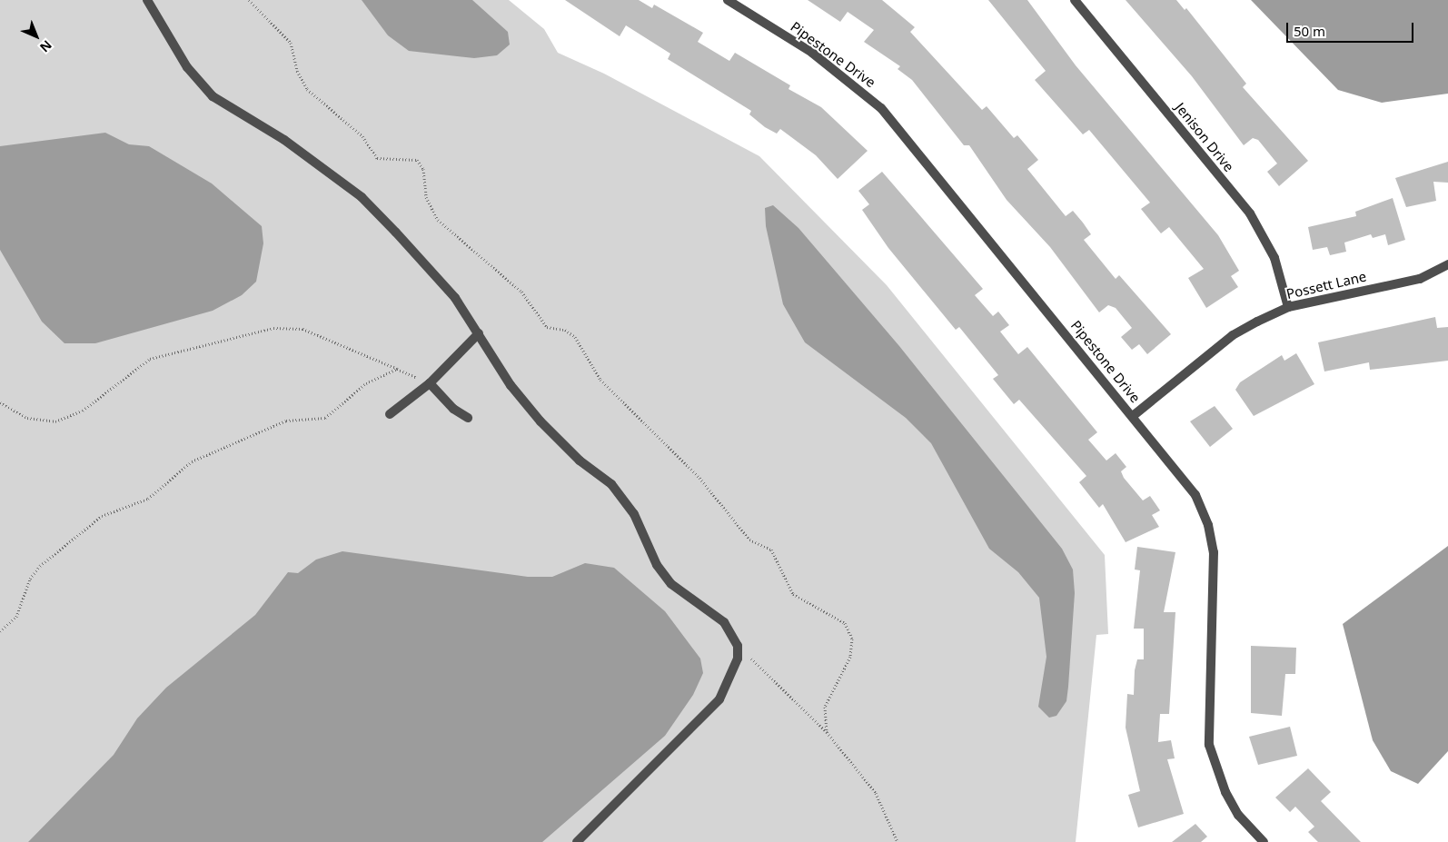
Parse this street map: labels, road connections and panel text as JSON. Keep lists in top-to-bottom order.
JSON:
{
  "streets": {
    "street": ["Pipestone Drive", "Jenison Drive", "Possett Lane"]
  },
  "crossings": [
    ["Pipestone Drive", "Possett Lane"],
    ["Jenison Drive", "Possett Lane"]
  ],
  "scale_bar": "50 m",
  "north": "bottom right"
}
